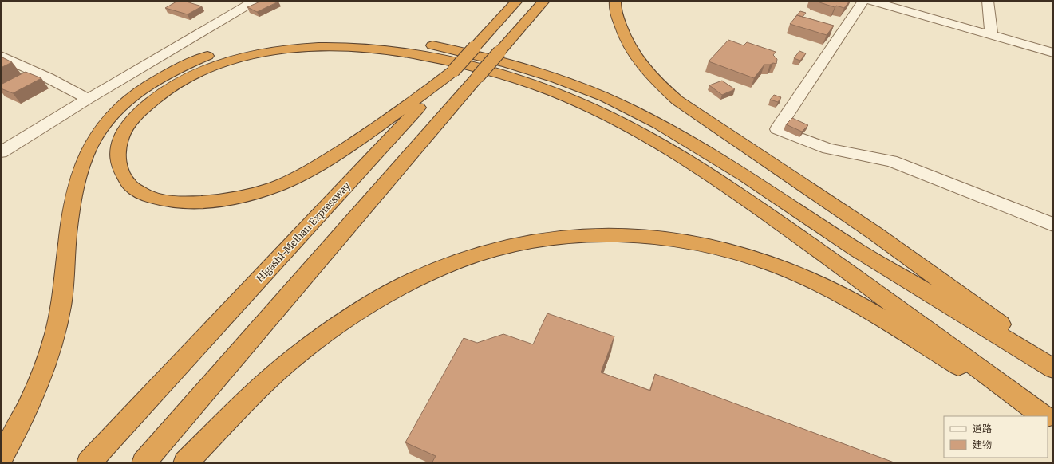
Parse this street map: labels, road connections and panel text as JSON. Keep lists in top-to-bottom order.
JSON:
{
  "streets": {
    "highway": ["Higashi-Meihan Expressway"]
  },
  "legend": ["道路", "建物"]
}
